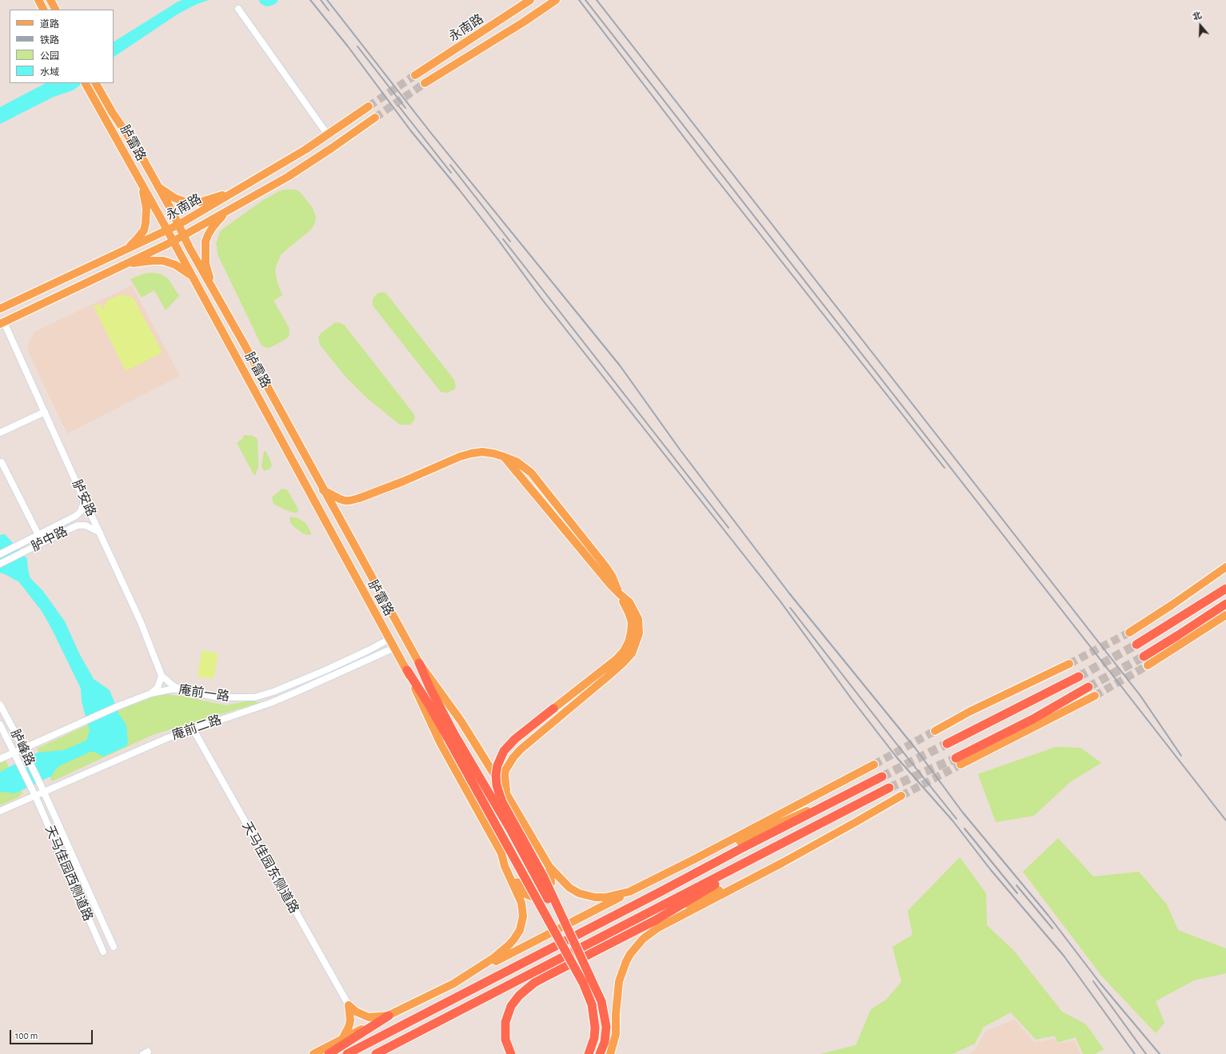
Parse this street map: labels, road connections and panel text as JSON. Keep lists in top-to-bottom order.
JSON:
{
  "streets": {
    "main road": ["永南路", "胪雷路"],
    "street": [
      "胪安路",
      "胪中路",
      "庵前一路",
      "庵前二路",
      "胪峰路",
      "天马佳园东侧道路",
      "天马佳园西侧道路"
    ]
  },
  "crossings": [
    ["永南路", "胪雷路"],
    ["胪雷路", "庵前一路"],
    ["胪雷路", "庵前二路"],
    ["胪安路", "胪中路"],
    ["庵前一路", "胪峰路"],
    ["庵前二路", "胪峰路"],
    ["庵前二路", "天马佳园东侧道路"],
    ["庵前二路", "天马佳园西侧道路"],
    ["胪峰路", "天马佳园西侧道路"]
  ],
  "legend": [
    "道路",
    "铁路",
    "公园",
    "水域"
  ],
  "scale_bar": "100 m",
  "north": "top"
}
